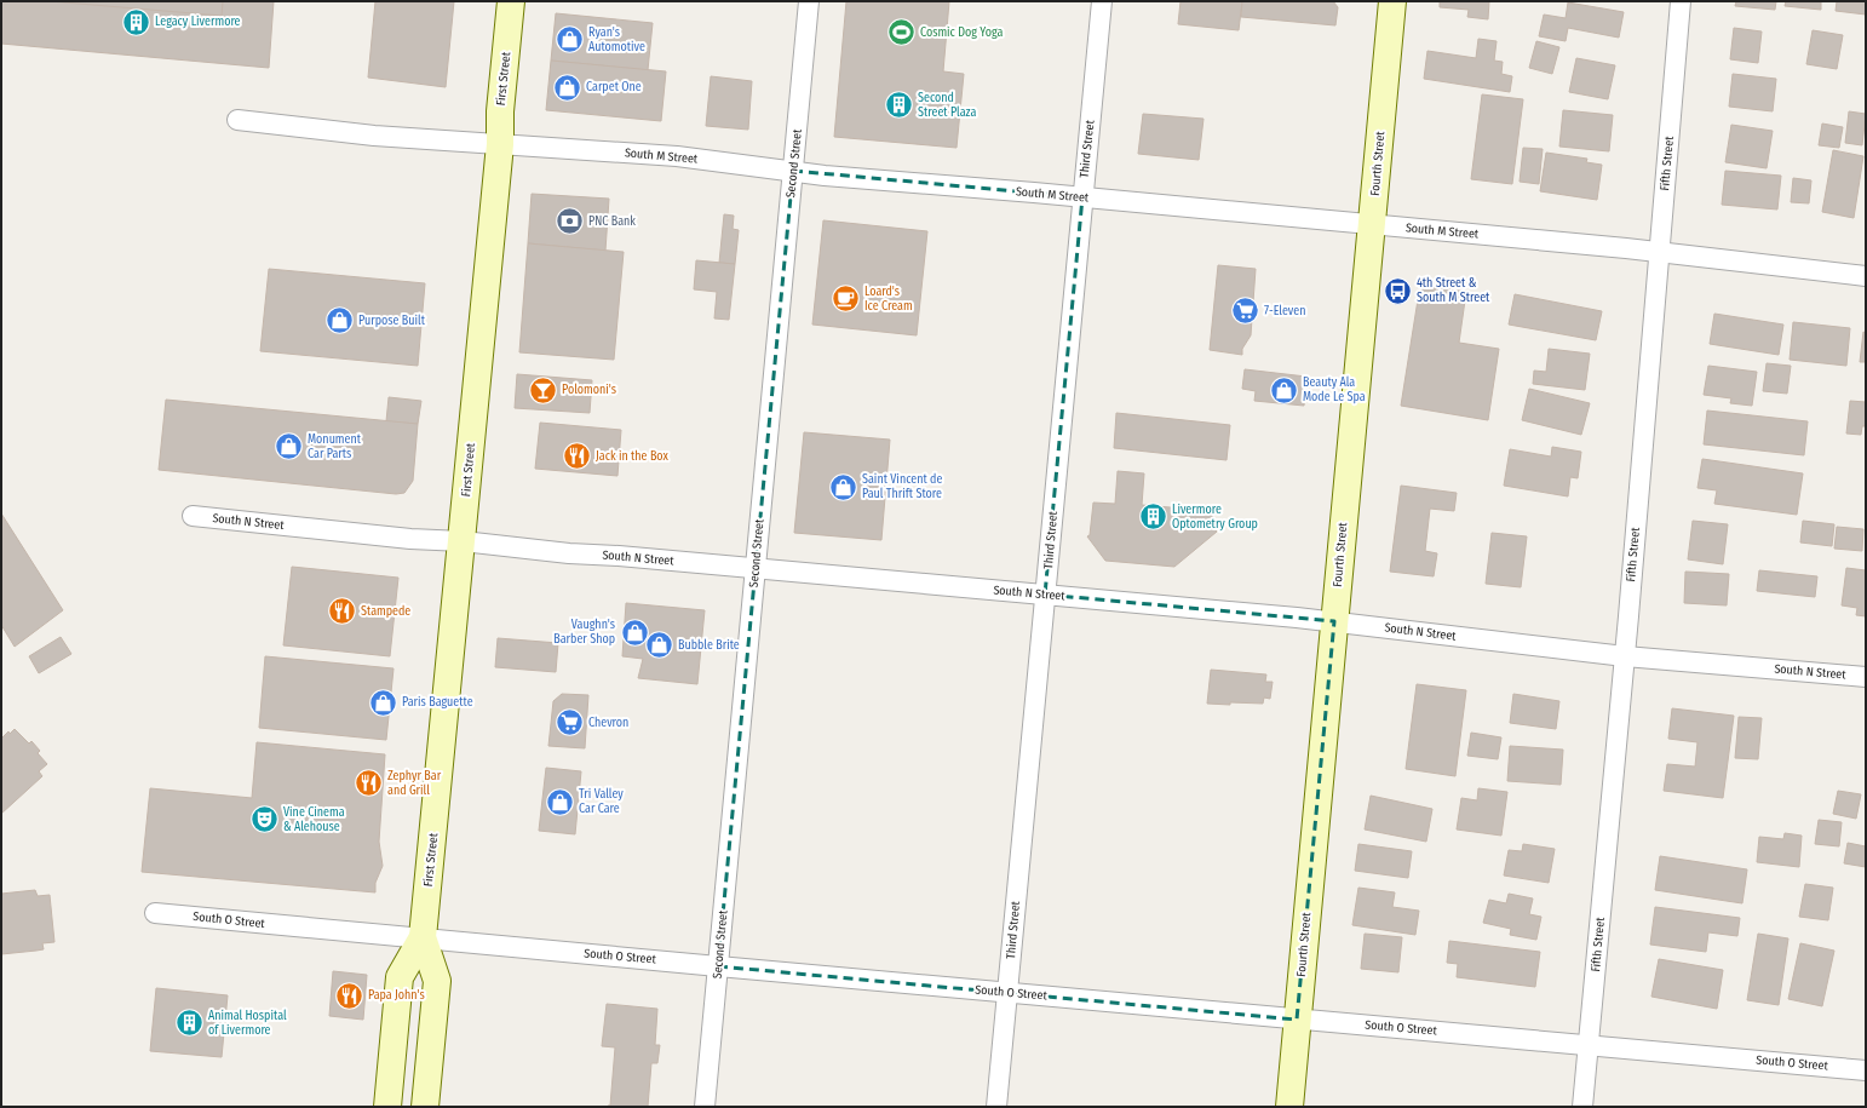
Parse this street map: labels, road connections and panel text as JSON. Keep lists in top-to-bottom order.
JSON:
{
  "streets": {
    "main road": ["First Street", "Fourth Street"],
    "street": [
      "Third Street",
      "South M Street",
      "Second Street",
      "Fifth Street",
      "South N Street",
      "South O Street"
    ]
  },
  "crossings": [
    ["First Street", "South M Street"],
    ["First Street", "South N Street"],
    ["First Street", "South O Street"],
    ["Third Street", "South M Street"],
    ["Third Street", "South N Street"],
    ["Third Street", "South O Street"],
    ["South M Street", "Second Street"],
    ["South M Street", "Fourth Street"],
    ["South M Street", "Fifth Street"],
    ["Second Street", "South N Street"],
    ["Second Street", "South O Street"],
    ["Fourth Street", "South N Street"],
    ["Fourth Street", "South O Street"],
    ["Fifth Street", "South N Street"],
    ["Fifth Street", "South O Street"]
  ],
  "places": {
    "building": [
      "Legacy Livermore",
      "Second Street Plaza",
      "Livermore Optometry Group",
      "Animal Hospital of Livermore"
    ],
    "sports": ["Cosmic Dog Yoga"],
    "shop": [
      "Ryan's Automotive",
      "Carpet One",
      "Purpose Built",
      "Beauty Ala Mode Le Spa",
      "Monument Car Parts",
      "Saint Vincent de Paul Thrift Store",
      "Vaughn's Barber Shop",
      "Bubble Brite",
      "Paris Baguette",
      "Tri Valley Car Care"
    ],
    "bank": ["PNC Bank"],
    "bus stop": ["4th Street & South M Street"],
    "cafe": ["Loard's Ice Cream"],
    "supermarket": ["7-Eleven", "Chevron"],
    "bar": ["Polomoni's"],
    "restaurant": [
      "Jack in the Box",
      "Stampede",
      "Zephyr Bar and Grill",
      "Papa John's"
    ],
    "theatre": ["Vine Cinema & Alehouse"]
  }
}
